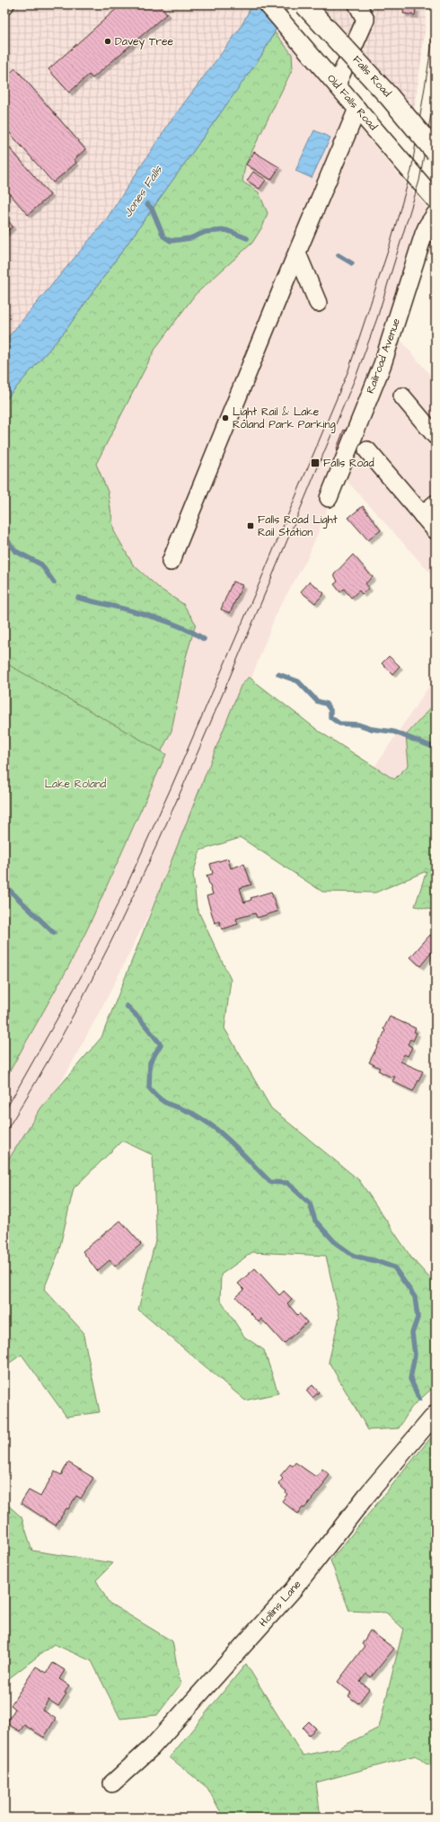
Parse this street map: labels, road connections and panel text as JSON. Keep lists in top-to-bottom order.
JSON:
{
  "streets": {
    "main road": ["Falls Road"],
    "street": ["Old Falls Road", "Railroad Avenue", "Hollins Lane"]
  },
  "water": ["Jones Falls"],
  "parks": ["Lake Roland"],
  "places": {
    "other": ["Davey Tree", "Light Rail & Lake Roland Park Parking"],
    "transit": ["Falls Road", "Falls Road Light Rail Station"]
  }
}
